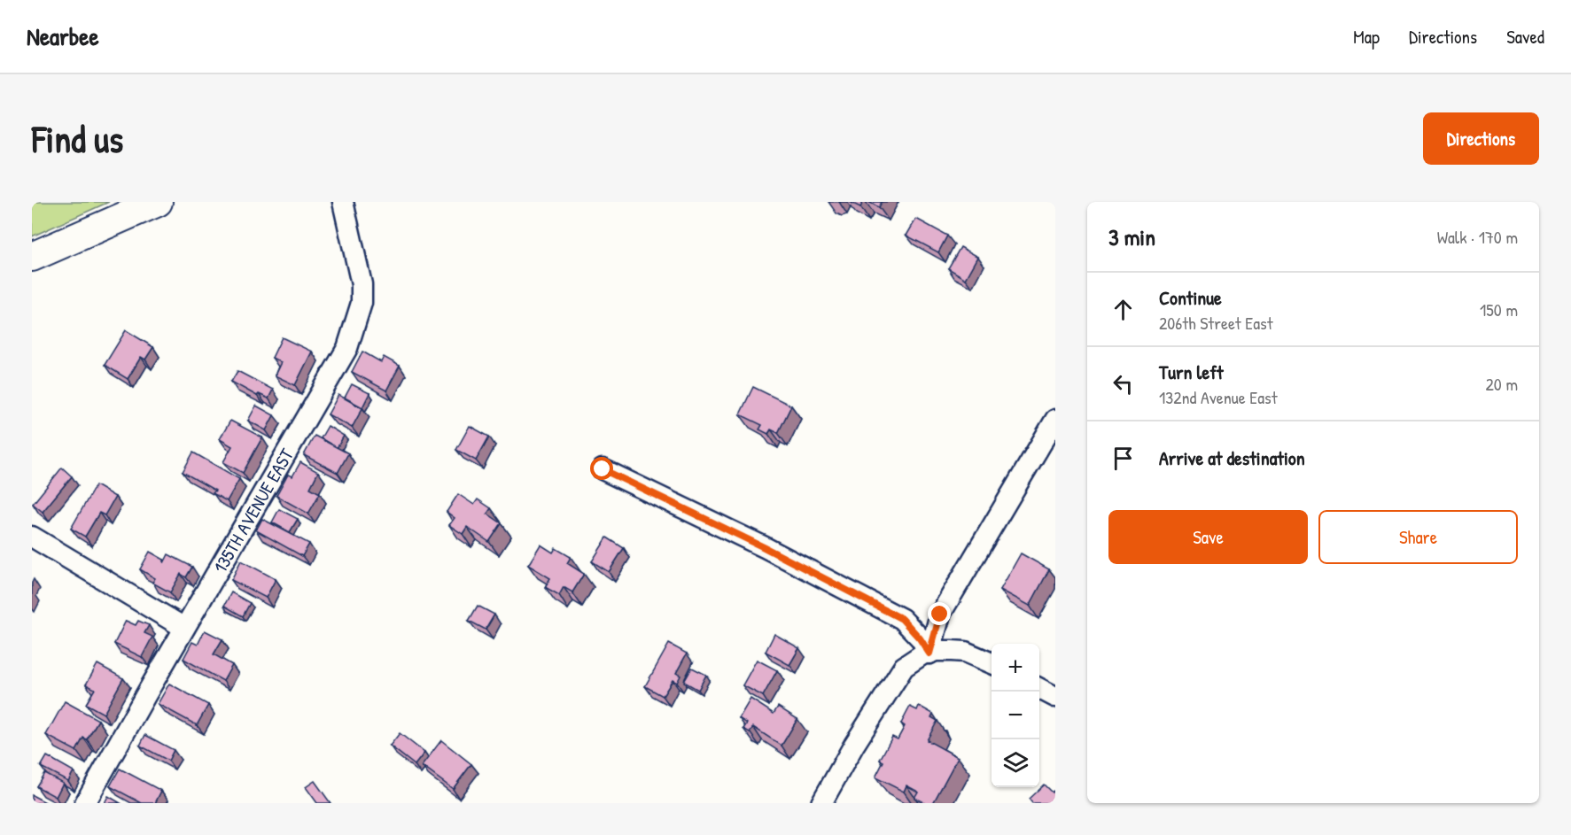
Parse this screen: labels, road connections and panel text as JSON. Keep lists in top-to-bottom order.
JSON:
{
  "streets": {
    "street": ["135TH AVENUE EAST"]
  },
  "page": {
    "header": "Nearbee",
    "nav": ["Map", "Directions", "Saved"],
    "buttons": [
      "Directions",
      ["Save", "Share"]
    ],
    "title": "Find us",
    "heading": ["3 min", "Walk · 170 m"],
    "list": [
      ["Continue", "206th Street East", "150 m"],
      ["Turn left", "132nd Avenue East", "20 m"],
      "Arrive at destination"
    ],
    "map_buttons": ["+", "−"]
  }
}
